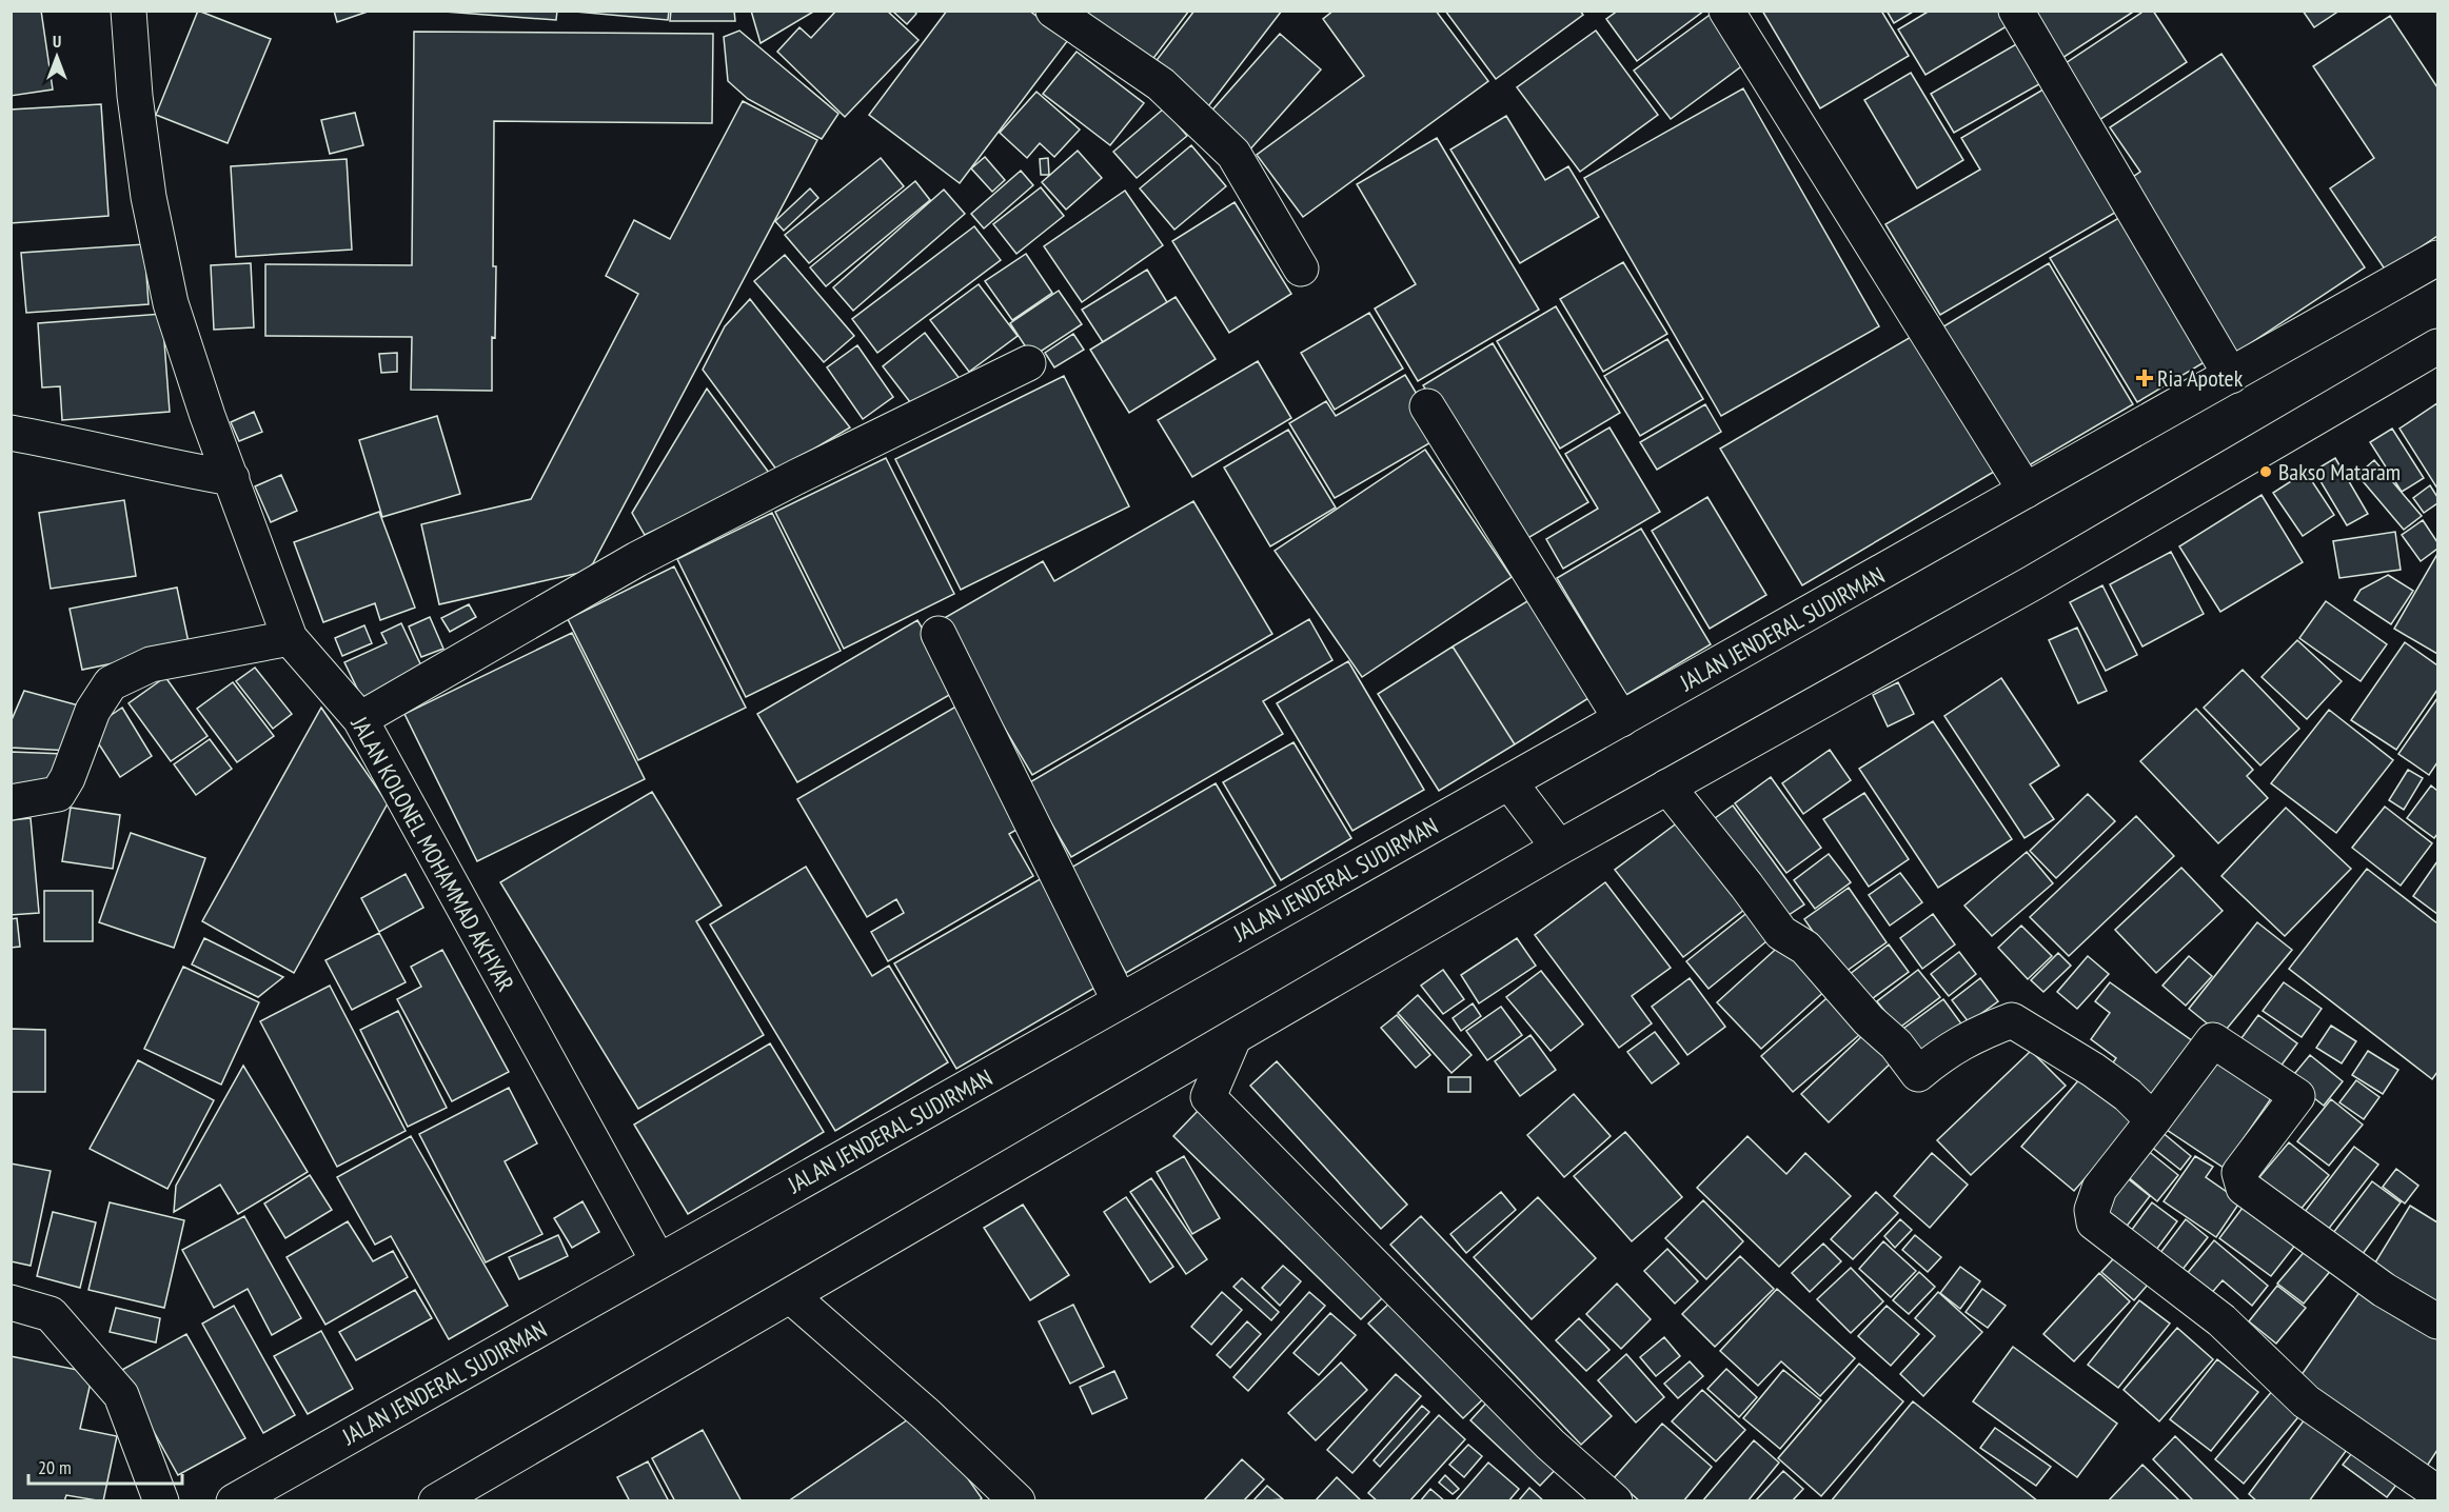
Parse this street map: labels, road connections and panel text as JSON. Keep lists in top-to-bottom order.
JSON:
{
  "streets": {
    "street": ["JALAN JENDERAL SUDIRMAN", "JALAN KOLONEL MOHAMMAD AKHYAR"]
  },
  "crossings": [
    ["JALAN JENDERAL SUDIRMAN", "JALAN KOLONEL MOHAMMAD AKHYAR"]
  ],
  "places": {
    "health": ["Ria Apotek"],
    "other": ["Bakso Mataram"]
  },
  "scale_bar": "20 m",
  "north": "top"
}
